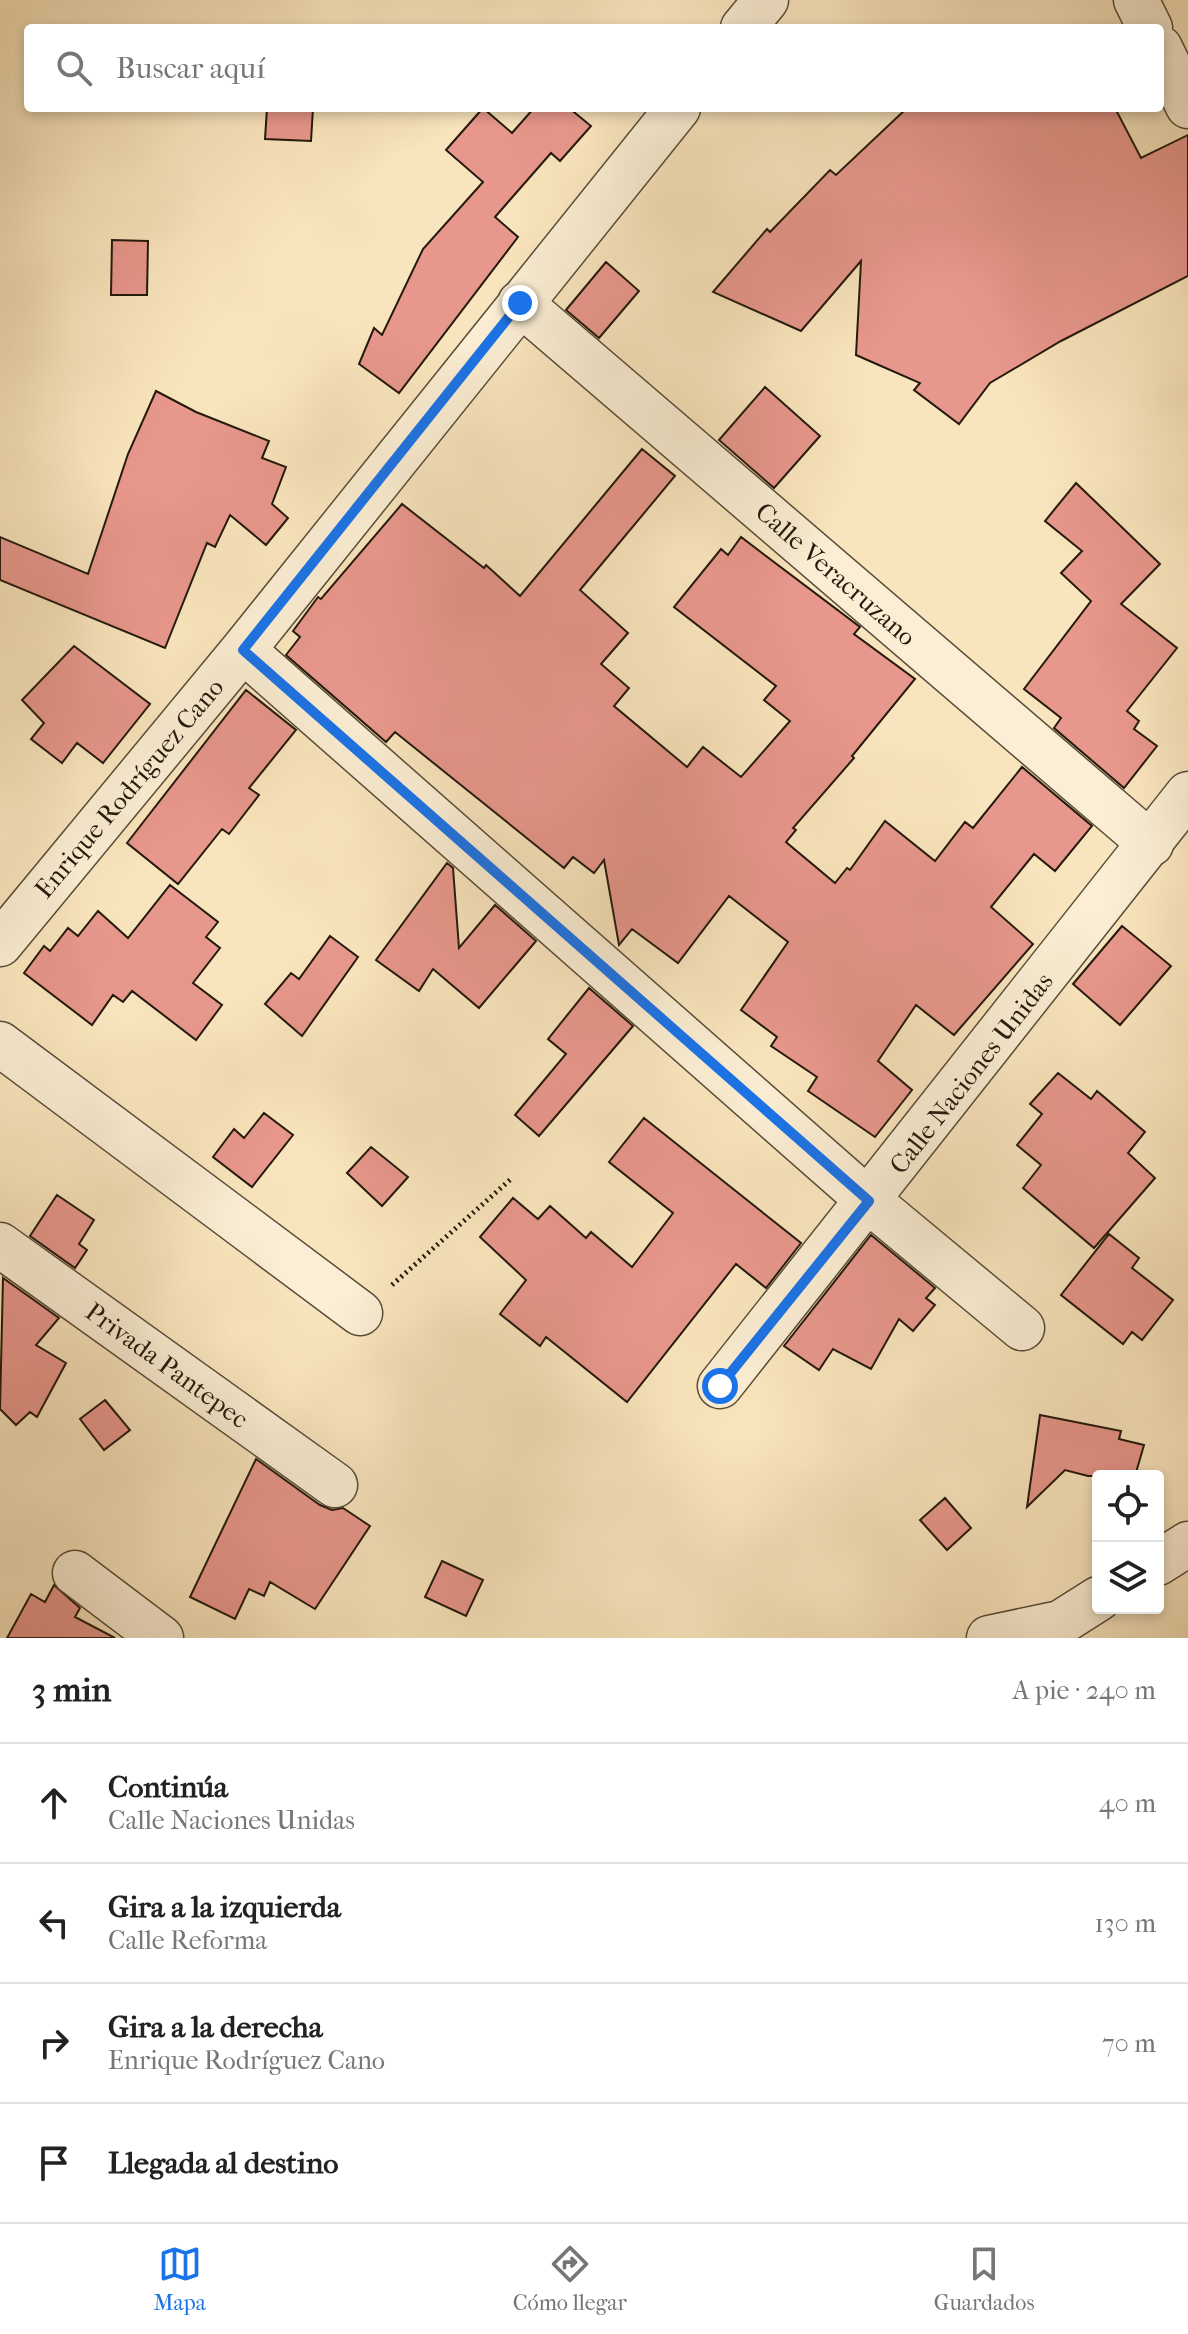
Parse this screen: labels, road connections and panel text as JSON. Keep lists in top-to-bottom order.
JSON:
{
  "streets": {
    "street": [
      "Calle Veracruzano",
      "Enrique Rodríguez Cano",
      "Calle Naciones Unidas",
      "Privada Pantepec"
    ]
  },
  "crossings": [
    ["Calle Veracruzano", "Enrique Rodríguez Cano"],
    ["Calle Veracruzano", "Calle Naciones Unidas"]
  ],
  "page": {
    "search": "Buscar aquí",
    "heading": ["3 min", "A pie · 240 m"],
    "list": [
      ["Continúa", "Calle Naciones Unidas", "40 m"],
      ["Gira a la izquierda", "Calle Reforma", "130 m"],
      ["Gira a la derecha", "Enrique Rodríguez Cano", "70 m"],
      "Llegada al destino"
    ],
    "nav": ["Mapa", "Cómo llegar", "Guardados"]
  }
}
